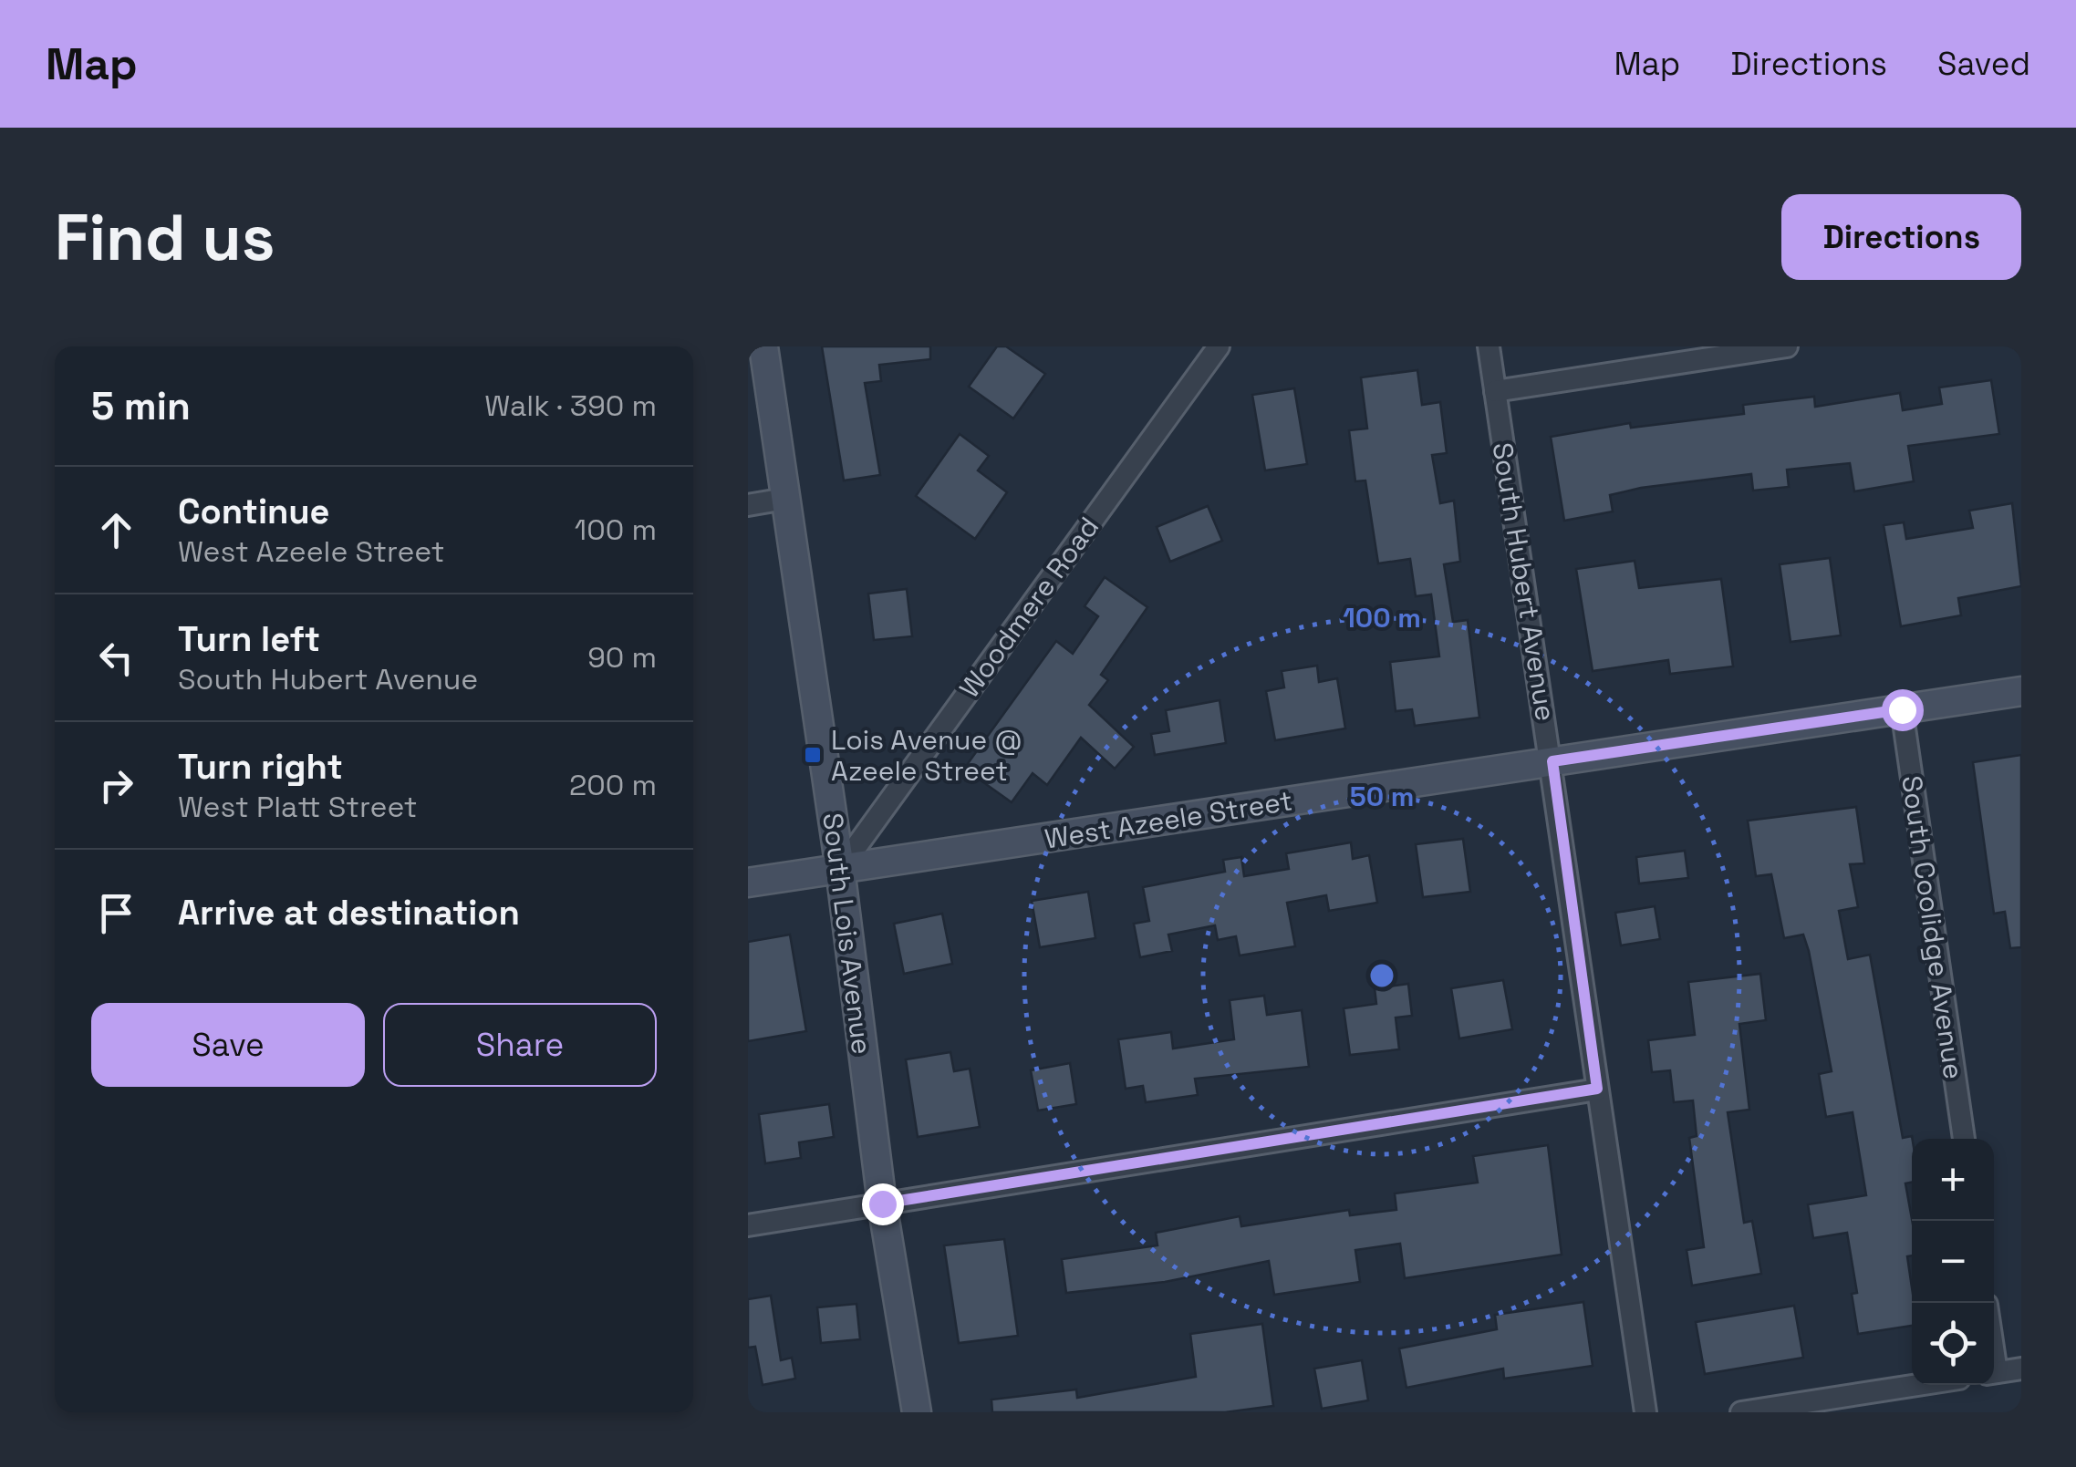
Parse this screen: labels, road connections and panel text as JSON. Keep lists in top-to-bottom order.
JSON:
{
  "streets": {
    "street": [
      "South Hubert Avenue",
      "Woodmere Road",
      "West Azeele Street",
      "South Coolidge Avenue",
      "South Lois Avenue"
    ]
  },
  "crossings": [
    ["South Hubert Avenue", "West Azeele Street"],
    ["Woodmere Road", "West Azeele Street"],
    ["Woodmere Road", "South Lois Avenue"],
    ["West Azeele Street", "South Coolidge Avenue"],
    ["West Azeele Street", "South Lois Avenue"]
  ],
  "places": {
    "transit": ["Lois Avenue @ Azeele Street"]
  },
  "page": {
    "header": "Map",
    "nav": ["Map", "Directions", "Saved"],
    "buttons": [
      "Directions",
      ["Save", "Share"]
    ],
    "title": "Find us",
    "heading": ["5 min", "Walk · 390 m"],
    "list": [
      ["Continue", "West Azeele Street", "100 m"],
      ["Turn left", "South Hubert Avenue", "90 m"],
      ["Turn right", "West Platt Street", "200 m"],
      "Arrive at destination"
    ],
    "map_buttons": ["+", "−"]
  },
  "rings": ["100 m", "50 m"]
}
